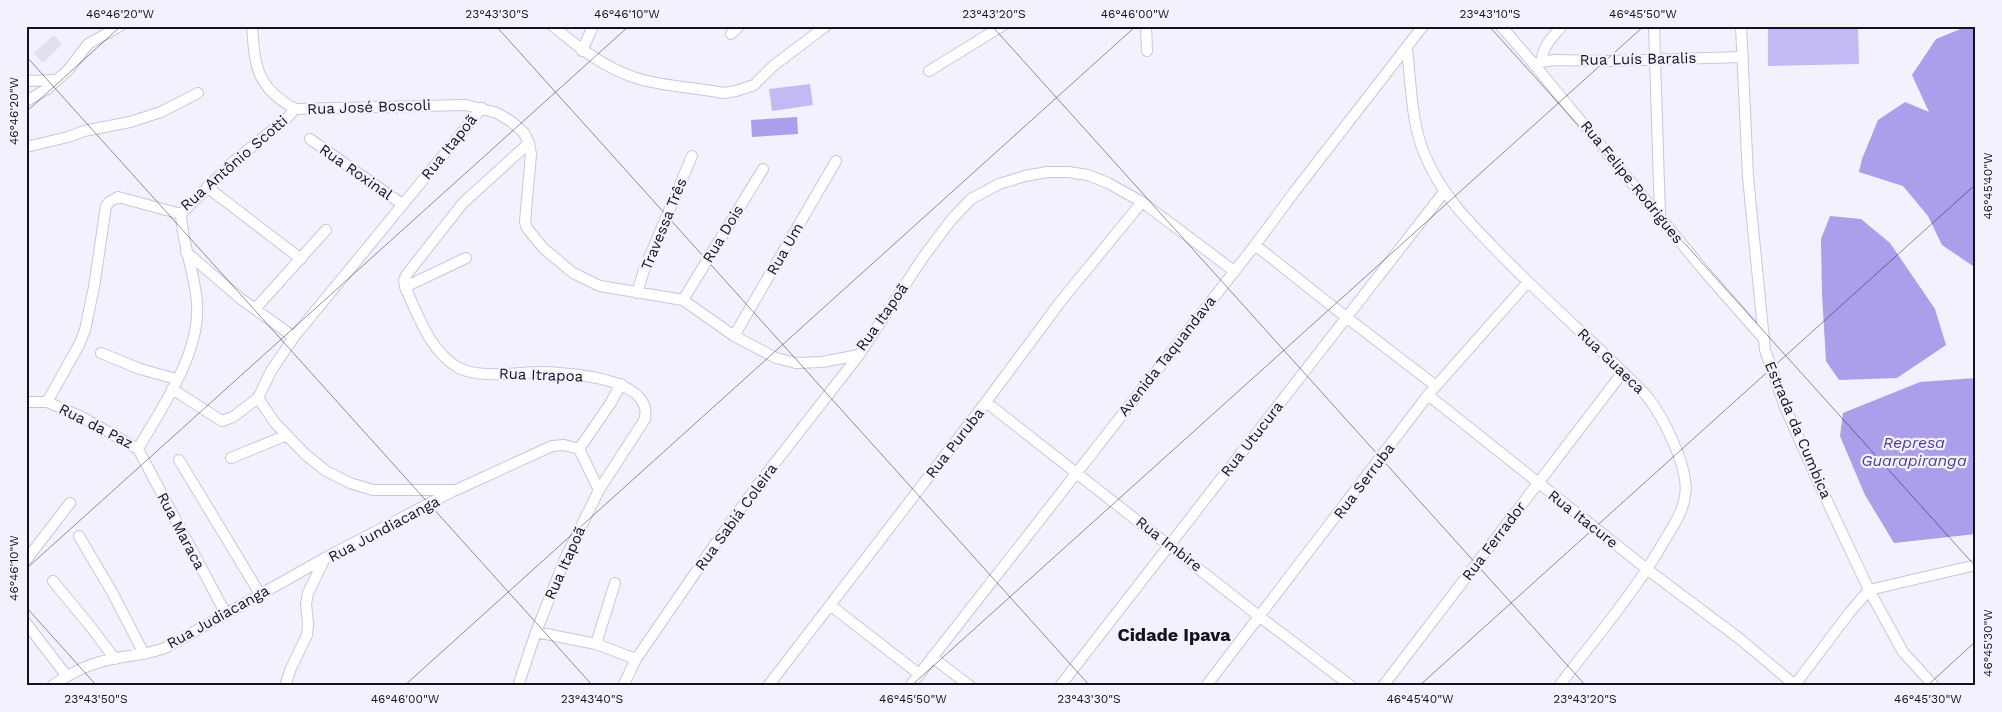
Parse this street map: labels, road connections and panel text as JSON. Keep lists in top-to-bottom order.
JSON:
{
  "streets": {
    "street": [
      "Rua Luís Baralis",
      "Rua José Boscoli",
      "Rua Itapoã",
      "Rua Antônio Scotti",
      "Rua Roxinal",
      "Rua Felipe Rodrigues",
      "Travessa Três",
      "Rua Dois",
      "Rua Um",
      "Avenida Taquandava",
      "Rua Guaeca",
      "Rua Itrapoa",
      "Rua da Paz",
      "Estrada da Cumbica",
      "Rua Utucura",
      "Rua Puruba",
      "Rua Serruba",
      "Rua Sabiá Coleira",
      "Rua Itacure",
      "Rua Jundiacanga",
      "Rua Maraca",
      "Rua Ferrador",
      "Rua Imbire",
      "Rua Judiacanga"
    ]
  },
  "crossings": [
    ["Rua Luís Baralis", "Rua Felipe Rodrigues"],
    ["Rua Luís Baralis", "Estrada da Cumbica"],
    ["Rua José Boscoli", "Rua Itapoã"],
    ["Rua José Boscoli", "Rua Antônio Scotti"],
    ["Rua Itapoã", "Rua Roxinal"],
    ["Rua Itapoã", "Travessa Três"],
    ["Rua Itapoã", "Rua Dois"],
    ["Rua Itapoã", "Rua Um"],
    ["Rua Itapoã", "Avenida Taquandava"],
    ["Rua Itapoã", "Rua Itrapoa"],
    ["Rua Itapoã", "Rua Puruba"],
    ["Rua Itapoã", "Rua Sabiá Coleira"],
    ["Rua Antônio Scotti", "Rua da Paz"],
    ["Rua Felipe Rodrigues", "Estrada da Cumbica"],
    ["Avenida Taquandava", "Rua Guaeca"],
    ["Avenida Taquandava", "Rua Imbire"],
    ["Rua Guaeca", "Rua Utucura"],
    ["Rua Guaeca", "Rua Serruba"],
    ["Rua Guaeca", "Rua Itacure"],
    ["Rua Guaeca", "Rua Ferrador"],
    ["Rua da Paz", "Rua Maraca"],
    ["Rua Utucura", "Rua Imbire"],
    ["Rua Puruba", "Rua Imbire"],
    ["Rua Serruba", "Rua Itacure"],
    ["Rua Serruba", "Rua Imbire"],
    ["Rua Itacure", "Rua Ferrador"],
    ["Rua Jundiacanga", "Rua Judiacanga"],
    ["Rua Maraca", "Rua Judiacanga"]
  ],
  "districts": ["Cidade Ipava"],
  "water": ["Represa Guarapiranga"],
  "coordinates": [
    "46°46'20\"W",
    "23°43'30\"S",
    "46°46'10\"W",
    "23°43'20\"S",
    "46°46'00\"W",
    "23°43'10\"S",
    "46°45'50\"W",
    "46°45'40\"W",
    "46°45'30\"W",
    "23°43'50\"S",
    "23°43'40\"S"
  ]
}
